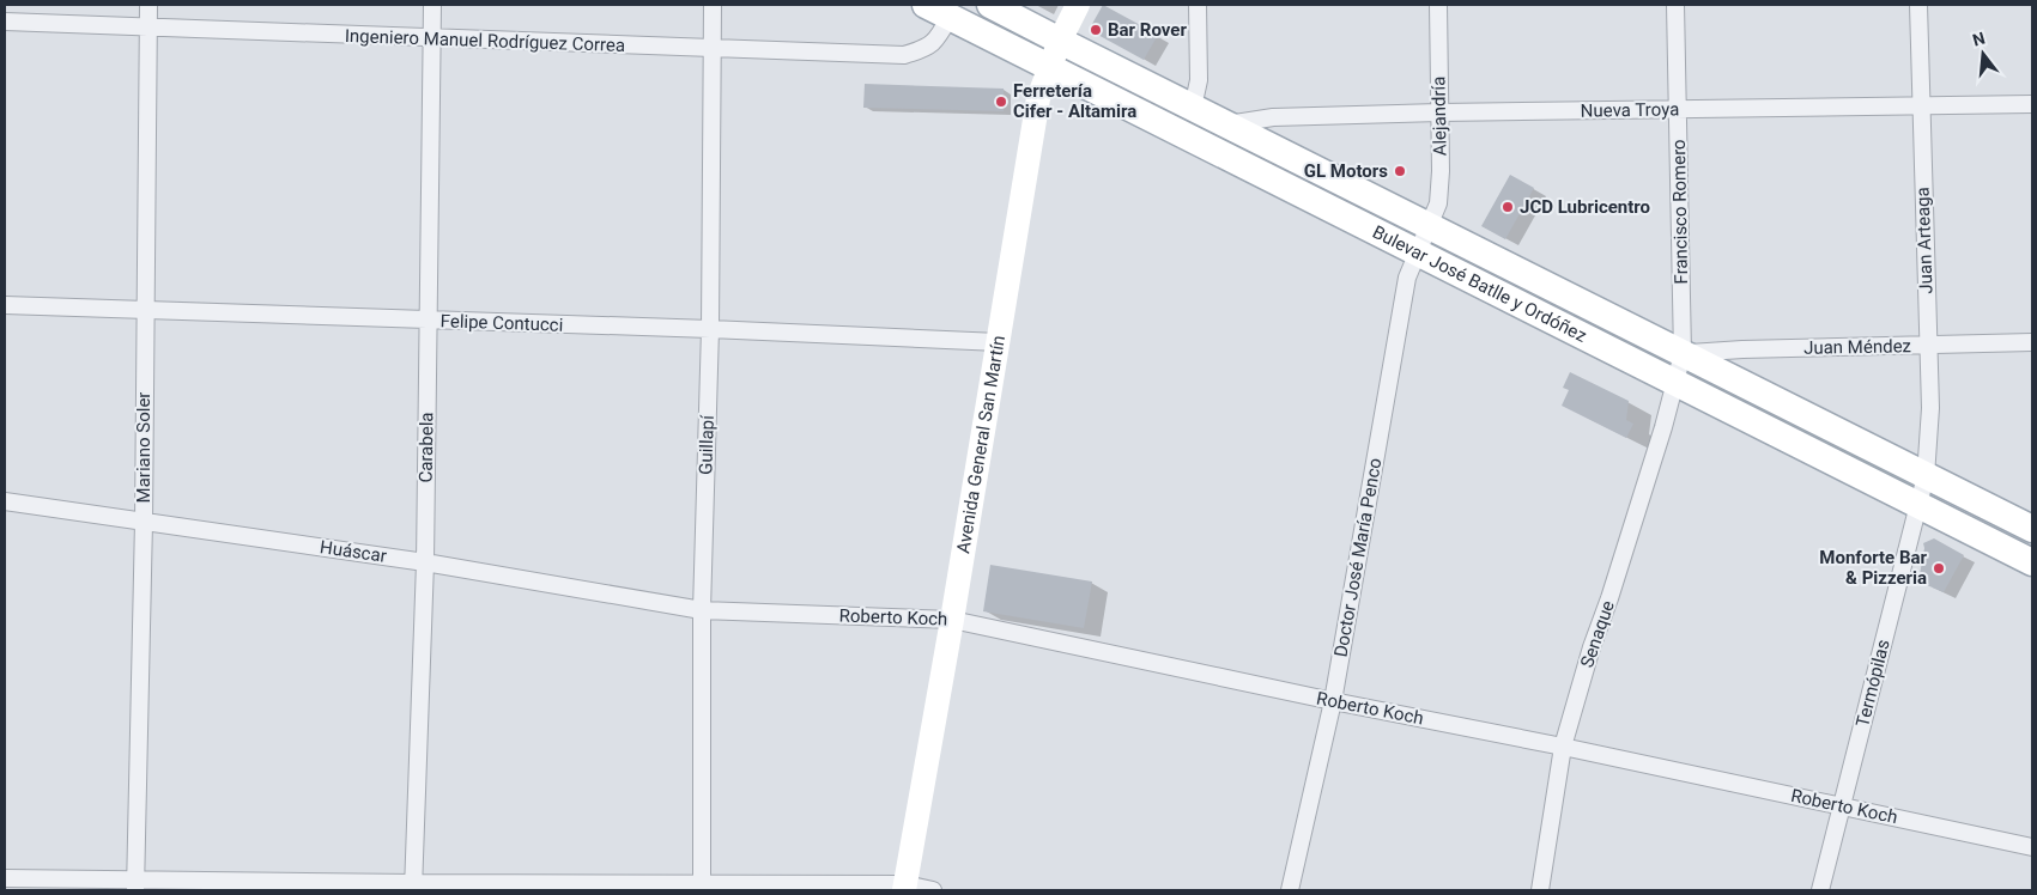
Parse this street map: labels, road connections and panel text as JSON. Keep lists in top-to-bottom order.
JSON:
{
  "streets": {
    "main road": ["Bulevar José Batlle y Ordóñez", "Avenida General San Martín"],
    "street": [
      "Ingeniero Manuel Rodríguez Correa",
      "Nueva Troya",
      "Alejandría",
      "Francisco Romero",
      "Juan Arteaga",
      "Felipe Contucci",
      "Juan Méndez",
      "Guillapí",
      "Mariano Soler",
      "Carabela",
      "Huáscar",
      "Doctor José María Penco",
      "Roberto Koch",
      "Senaque",
      "Termópilas"
    ]
  },
  "crossings": [
    ["Ingeniero Manuel Rodríguez Correa", "Bulevar José Batlle y Ordóñez"],
    ["Ingeniero Manuel Rodríguez Correa", "Guillapí"],
    ["Ingeniero Manuel Rodríguez Correa", "Mariano Soler"],
    ["Ingeniero Manuel Rodríguez Correa", "Carabela"],
    ["Nueva Troya", "Alejandría"],
    ["Nueva Troya", "Francisco Romero"],
    ["Nueva Troya", "Juan Arteaga"],
    ["Nueva Troya", "Bulevar José Batlle y Ordóñez"],
    ["Alejandría", "Bulevar José Batlle y Ordóñez"],
    ["Alejandría", "Doctor José María Penco"],
    ["Francisco Romero", "Bulevar José Batlle y Ordóñez"],
    ["Francisco Romero", "Juan Méndez"],
    ["Francisco Romero", "Senaque"],
    ["Juan Arteaga", "Bulevar José Batlle y Ordóñez"],
    ["Juan Arteaga", "Juan Méndez"],
    ["Juan Arteaga", "Termópilas"],
    ["Bulevar José Batlle y Ordóñez", "Juan Méndez"],
    ["Bulevar José Batlle y Ordóñez", "Avenida General San Martín"],
    ["Bulevar José Batlle y Ordóñez", "Doctor José María Penco"],
    ["Bulevar José Batlle y Ordóñez", "Senaque"],
    ["Bulevar José Batlle y Ordóñez", "Termópilas"],
    ["Felipe Contucci", "Guillapí"],
    ["Felipe Contucci", "Avenida General San Martín"],
    ["Felipe Contucci", "Mariano Soler"],
    ["Felipe Contucci", "Carabela"],
    ["Guillapí", "Huáscar"],
    ["Guillapí", "Roberto Koch"],
    ["Avenida General San Martín", "Roberto Koch"],
    ["Mariano Soler", "Huáscar"],
    ["Carabela", "Huáscar"],
    ["Huáscar", "Roberto Koch"],
    ["Doctor José María Penco", "Roberto Koch"],
    ["Roberto Koch", "Senaque"],
    ["Roberto Koch", "Termópilas"]
  ],
  "places": [
    "Bar Rover",
    "Ferretería Cifer - Altamira",
    "GL Motors",
    "JCD Lubricentro",
    "Monforte Bar & Pizzeria"
  ],
  "north": "top"
}
